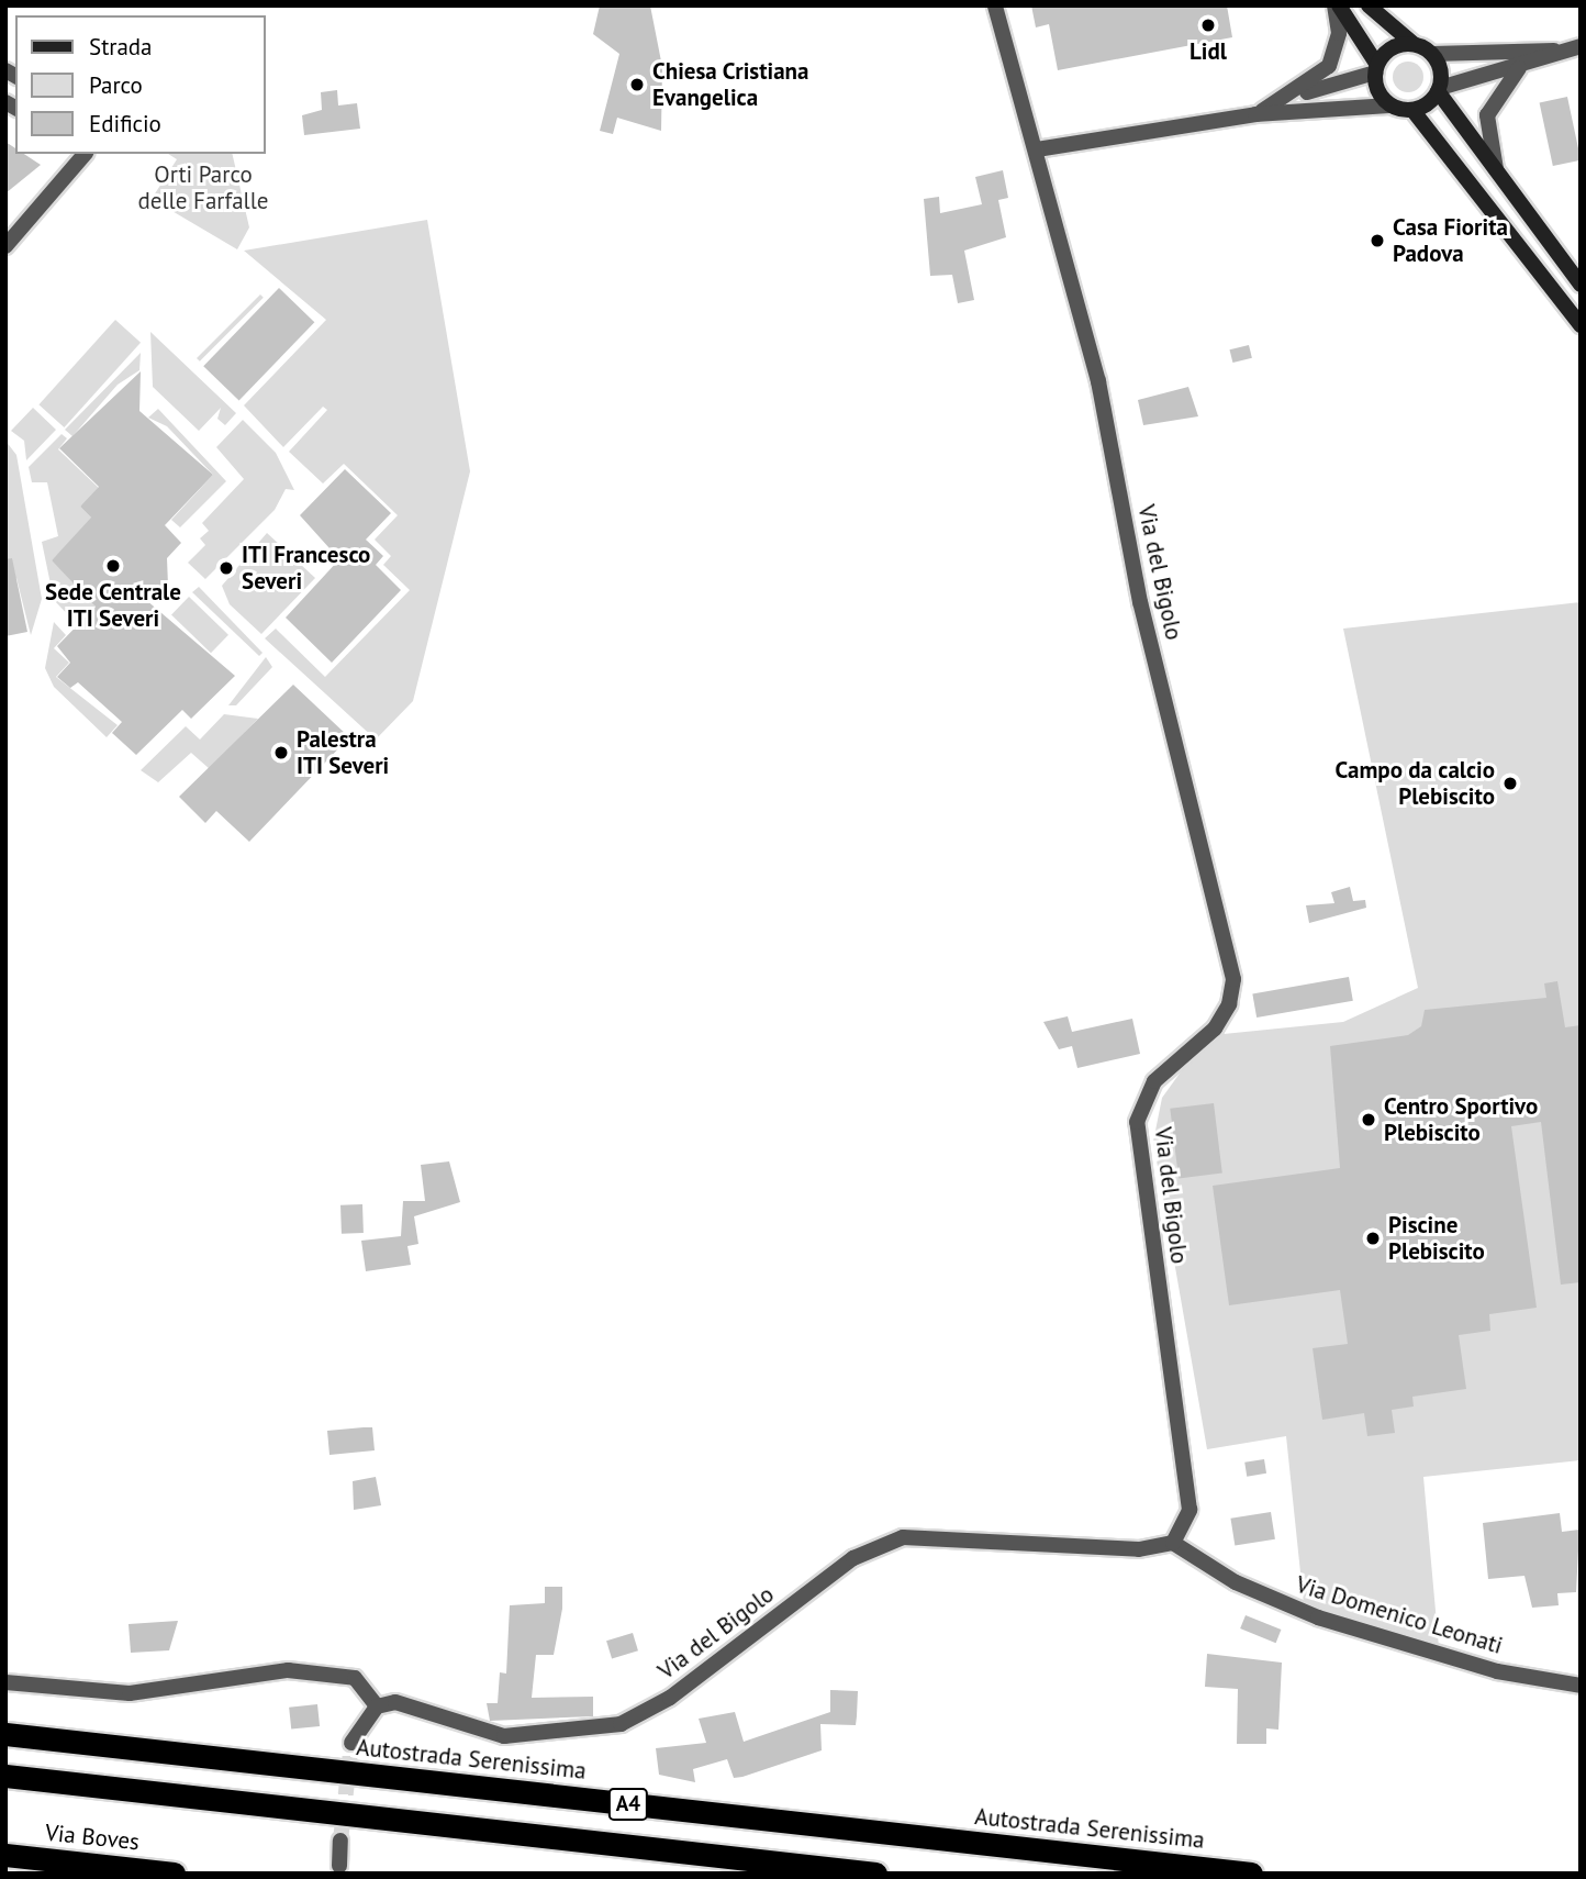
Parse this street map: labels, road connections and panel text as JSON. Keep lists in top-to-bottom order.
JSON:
{
  "streets": {
    "highway": ["Autostrada Serenissima", "A4", "Via Boves"],
    "street": ["Via del Bigolo", "Via Domenico Leonati"]
  },
  "crossings": [
    ["Via del Bigolo", "Via Domenico Leonati"]
  ],
  "parks": ["Orti Parco delle Farfalle"],
  "places": [
    "Lidl",
    "Chiesa Cristiana Evangelica",
    "Casa Fiorita Padova",
    "Sede Centrale ITI Severi",
    "ITI Francesco Severi",
    "Palestra ITI Severi",
    "Campo da calcio Plebiscito",
    "Centro Sportivo Plebiscito",
    "Piscine Plebiscito"
  ],
  "legend": ["Strada", "Parco", "Edificio"]
}
